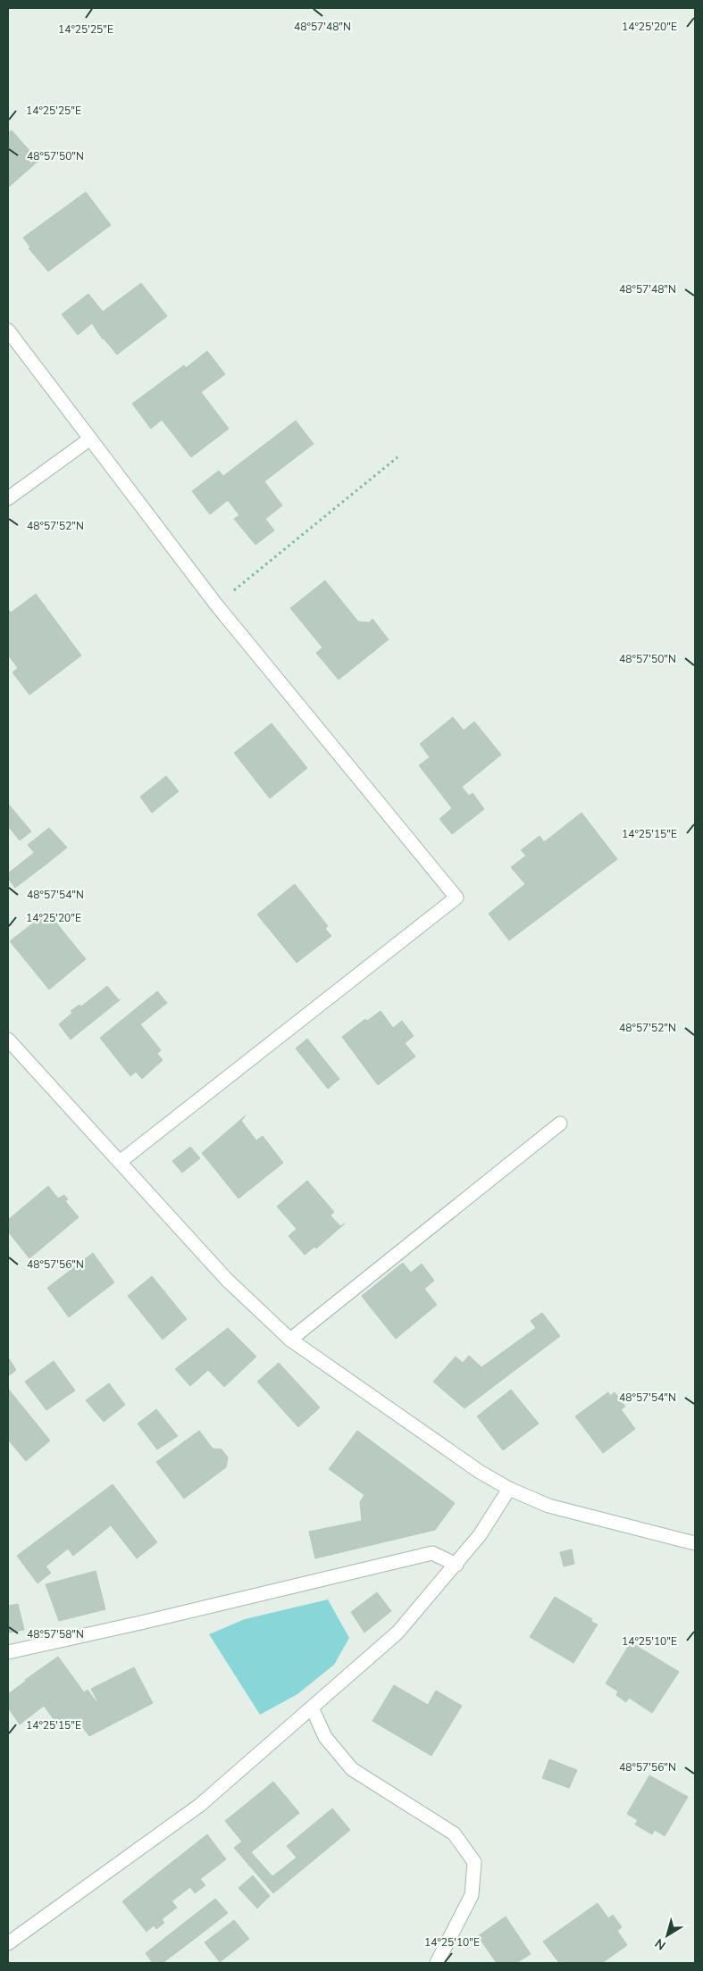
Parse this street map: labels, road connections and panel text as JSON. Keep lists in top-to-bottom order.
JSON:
{
  "north": "bottom left",
  "coordinates": [
    "14°25'20\"E",
    "48°57'48\"N",
    "14°25'25\"E",
    "48°57'50\"N",
    "48°57'52\"N",
    "14°25'15\"E",
    "48°57'54\"N",
    "48°57'56\"N",
    "48°57'58\"N",
    "14°25'10\"E"
  ]
}
